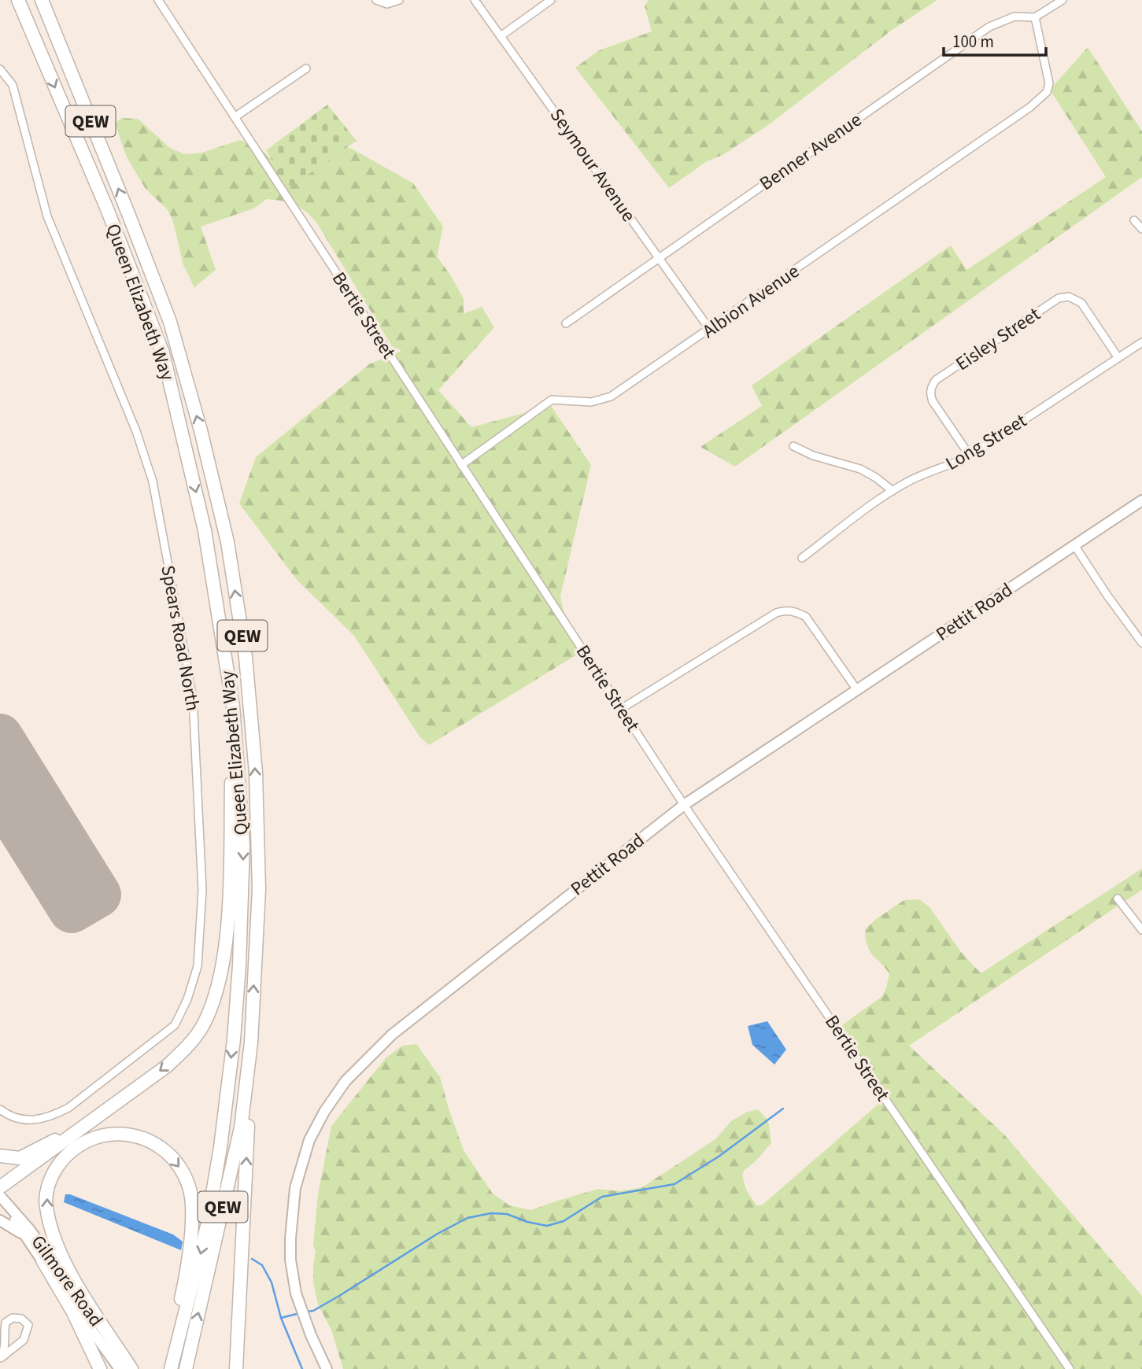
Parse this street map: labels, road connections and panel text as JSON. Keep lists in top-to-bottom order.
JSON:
{
  "streets": {
    "highway": ["QEW", "Queen Elizabeth Way"],
    "street": [
      "Benner Avenue",
      "Seymour Avenue",
      "Albion Avenue",
      "Bertie Street",
      "Eisley Street",
      "Long Street",
      "Pettit Road",
      "Spears Road North",
      "Gilmore Road"
    ]
  },
  "crossings": [
    ["Benner Avenue", "Seymour Avenue"],
    ["Benner Avenue", "Albion Avenue"],
    ["Seymour Avenue", "Albion Avenue"],
    ["Albion Avenue", "Bertie Street"],
    ["Bertie Street", "Pettit Road"],
    ["Eisley Street", "Long Street"]
  ],
  "scale_bar": "100 m"
}
